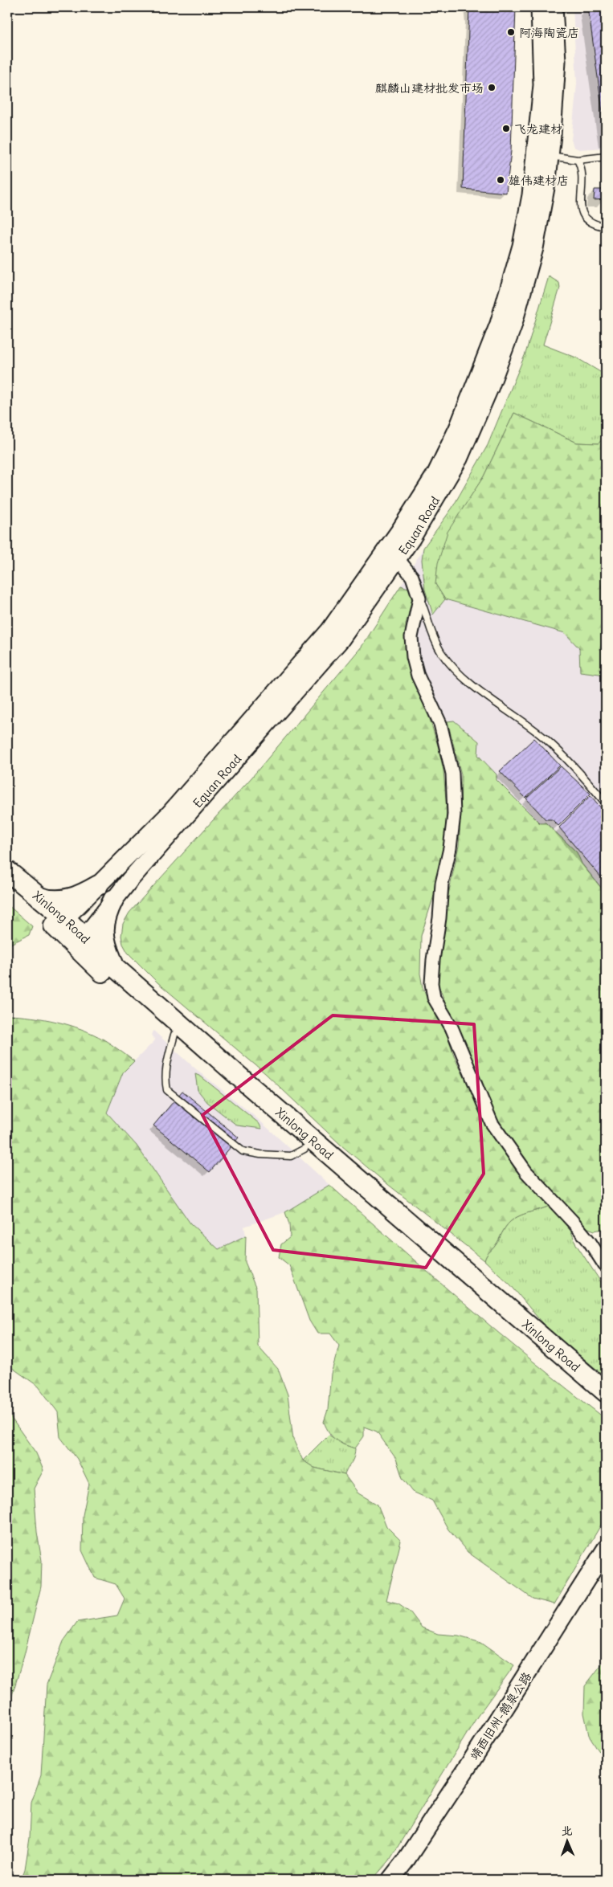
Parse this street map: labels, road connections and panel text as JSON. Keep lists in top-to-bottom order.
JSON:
{
  "streets": {
    "main road": ["Equan Road", "Xinlong Road", "靖西旧州-鹅泉公路"]
  },
  "crossings": [
    ["Equan Road", "Xinlong Road"]
  ],
  "places": [
    "阿海陶瓷店",
    "麒麟山建材批发市场",
    "飞龙建材",
    "雄伟建材店"
  ],
  "north": "top"
}
